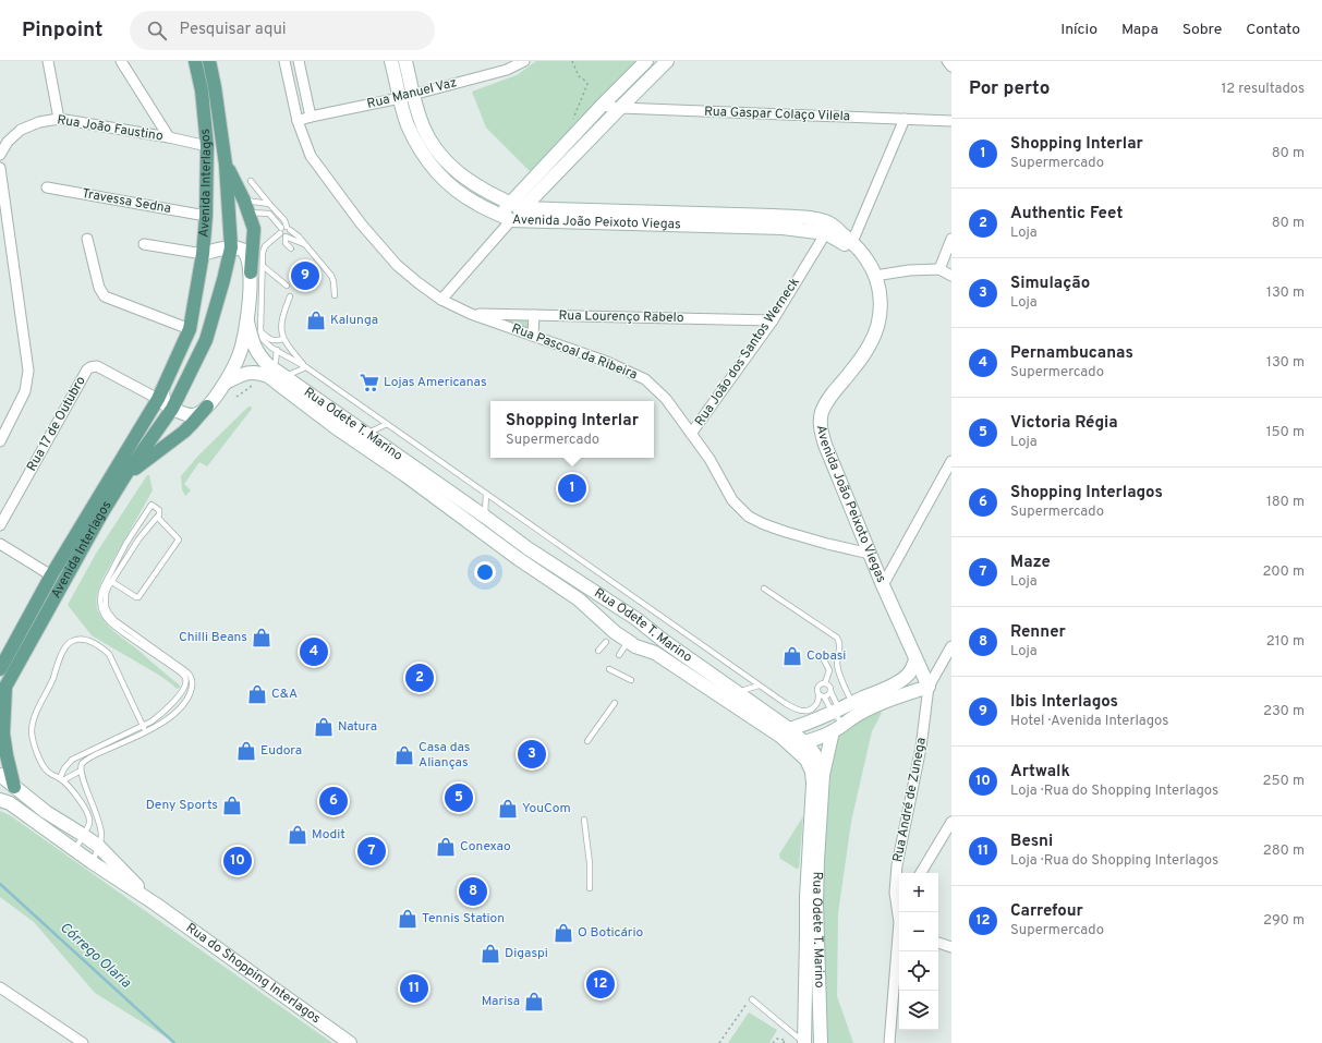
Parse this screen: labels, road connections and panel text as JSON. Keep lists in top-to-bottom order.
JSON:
{
  "streets": {
    "main road": ["Avenida Interlagos"],
    "street": [
      "Rua Manuel Vaz",
      "Rua Gaspar Colaço Vilela",
      "Rua João Faustino",
      "Travessa Sedna",
      "Avenida João Peixoto Viegas",
      "Rua Lourenço Rabelo",
      "Rua Pascoal da Ribeira",
      "Rua João dos Santos Werneck",
      "Rua 17 de Outubro",
      "Rua Odete T. Marino",
      "Rua André de Zunega",
      "Rua do Shopping Interlagos"
    ]
  },
  "crossings": [
    ["Rua Manuel Vaz", "Avenida João Peixoto Viegas"],
    ["Rua Manuel Vaz", "Rua Pascoal da Ribeira"],
    ["Rua João Faustino", "Avenida Interlagos"],
    ["Avenida Interlagos", "Travessa Sedna"],
    ["Avenida Interlagos", "Rua 17 de Outubro"],
    ["Avenida João Peixoto Viegas", "Rua Pascoal da Ribeira"],
    ["Avenida João Peixoto Viegas", "Rua João dos Santos Werneck"],
    ["Avenida João Peixoto Viegas", "Rua André de Zunega"],
    ["Rua Lourenço Rabelo", "Rua Pascoal da Ribeira"],
    ["Rua Lourenço Rabelo", "Rua João dos Santos Werneck"],
    ["Rua Pascoal da Ribeira", "Rua João dos Santos Werneck"]
  ],
  "water": ["Córrego Olaria"],
  "places": {
    "shop": [
      "Kalunga",
      "Chilli Beans",
      "Cobasi",
      "C&A",
      "Natura",
      "Eudora",
      "Casa das Alianças",
      "Deny Sports",
      "YouCom",
      "Modit",
      "Conexao",
      "Tennis Station",
      "O Boticário",
      "Digaspi",
      "Marisa"
    ],
    "supermarket": ["Lojas Americanas"]
  },
  "page": {
    "header": "Pinpoint",
    "search": "Pesquisar aqui",
    "nav": [
      "Início",
      "Mapa",
      "Sobre",
      "Contato"
    ],
    "heading": ["Por perto", "12 resultados"],
    "list": [
      {
        "mark": "1",
        "name": "Shopping Interlar",
        "note": "Supermercado",
        "value": "80 m"
      },
      {
        "mark": "2",
        "name": "Authentic Feet",
        "note": "Loja",
        "value": "80 m"
      },
      {
        "mark": "3",
        "name": "Simulação",
        "note": "Loja",
        "value": "130 m"
      },
      {
        "mark": "4",
        "name": "Pernambucanas",
        "note": "Supermercado",
        "value": "130 m"
      },
      {
        "mark": "5",
        "name": "Victoria Régia",
        "note": "Loja",
        "value": "150 m"
      },
      {
        "mark": "6",
        "name": "Shopping Interlagos",
        "note": "Supermercado",
        "value": "180 m"
      },
      {
        "mark": "7",
        "name": "Maze",
        "note": "Loja",
        "value": "200 m"
      },
      {
        "mark": "8",
        "name": "Renner",
        "note": "Loja",
        "value": "210 m"
      },
      {
        "mark": "9",
        "name": "Ibis Interlagos",
        "note": "Hotel · Avenida Interlagos",
        "value": "230 m"
      },
      {
        "mark": "10",
        "name": "Artwalk",
        "note": "Loja · Rua do Shopping Interlagos",
        "value": "250 m"
      },
      {
        "mark": "11",
        "name": "Besni",
        "note": "Loja · Rua do Shopping Interlagos",
        "value": "280 m"
      },
      {
        "mark": "12",
        "name": "Carrefour",
        "note": "Supermercado",
        "value": "290 m"
      }
    ],
    "pins": [
      "9",
      "1",
      "4",
      "2",
      "3",
      "5",
      "6",
      "7",
      "10",
      "8",
      "12",
      "11"
    ],
    "popup": ["Shopping Interlar", "Supermercado"],
    "map_buttons": ["+", "−"]
  }
}
